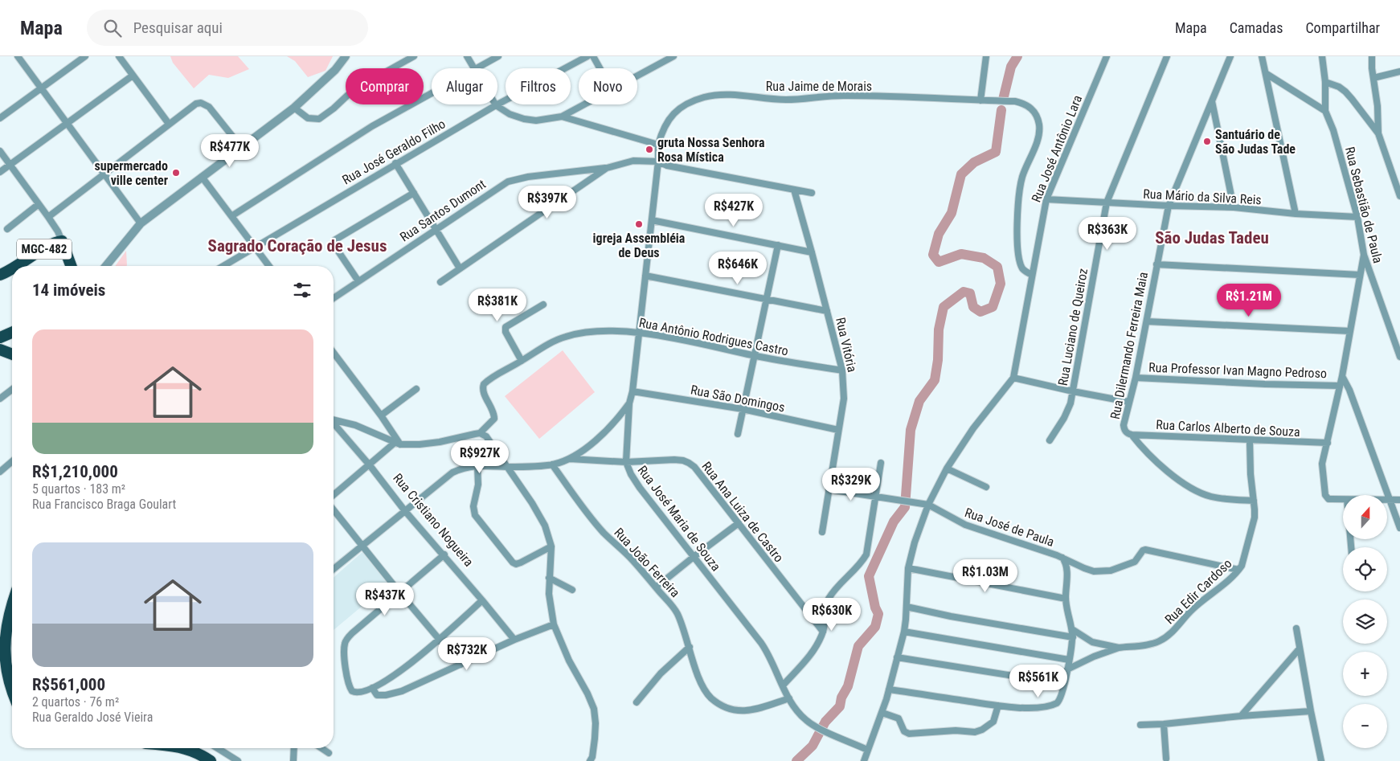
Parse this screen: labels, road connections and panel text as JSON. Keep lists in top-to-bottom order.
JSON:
{
  "streets": {
    "highway": ["MGC-482"],
    "street": [
      "Rua Jaime de Morais",
      "Rua José Antônio Lara",
      "Rua José Geraldo Filho",
      "Rua Mário da Silva Reis",
      "Rua Sebastião de Paula",
      "Rua Santos Dumont",
      "Rua Luciano de Queiroz",
      "Rua Antônio Rodrigues Castro",
      "Rua Vitória",
      "Rua Dilermando Ferreira Maia",
      "Rua Professor Ivan Magno Pedroso",
      "Rua São Domingos",
      "Rua Carlos Alberto de Souza",
      "Rua Ana Luiza de Castro",
      "Rua José Maria de Souza",
      "Rua Cristiano Nogueira",
      "Rua José de Paula",
      "Rua João Ferreira",
      "Rua Edir Cardoso"
    ]
  },
  "crossings": [
    ["Rua Jaime de Morais", "Rua José Antônio Lara"],
    ["Rua Jaime de Morais", "Rua José Maria de Souza"],
    ["Rua José Antônio Lara", "Rua Mário da Silva Reis"],
    ["Rua Mário da Silva Reis", "Rua Sebastião de Paula"],
    ["Rua Mário da Silva Reis", "Rua Luciano de Queiroz"],
    ["Rua Mário da Silva Reis", "Rua Dilermando Ferreira Maia"],
    ["Rua Antônio Rodrigues Castro", "Rua Vitória"],
    ["Rua Antônio Rodrigues Castro", "Rua José Maria de Souza"],
    ["Rua Vitória", "Rua São Domingos"],
    ["Rua Vitória", "Rua José de Paula"],
    ["Rua Dilermando Ferreira Maia", "Rua Professor Ivan Magno Pedroso"],
    ["Rua Dilermando Ferreira Maia", "Rua Carlos Alberto de Souza"],
    ["Rua São Domingos", "Rua José Maria de Souza"],
    ["Rua Carlos Alberto de Souza", "Rua Edir Cardoso"],
    ["Rua Ana Luiza de Castro", "Rua José Maria de Souza"],
    ["Rua José Maria de Souza", "Rua João Ferreira"],
    ["Rua José de Paula", "Rua Edir Cardoso"]
  ],
  "districts": ["São Judas Tadeu", "Sagrado Coração de Jesus"],
  "places": [
    "Santuário de São Judas Tade",
    "gruta Nossa Senhora Rosa Mística",
    "supermercado ville center",
    "igreja Assembléia de Deus"
  ],
  "north": "top",
  "page": {
    "header": "Mapa",
    "search": "Pesquisar aqui",
    "nav": ["Mapa", "Camadas", "Compartilhar"],
    "chip": [
      "Comprar",
      "Alugar",
      "Filtros",
      "Novo"
    ],
    "price": [
      "R$477K",
      "R$397K",
      "R$427K",
      "R$363K",
      "R$646K",
      "R$1.21M",
      "R$381K",
      "R$927K",
      "R$329K",
      "R$1.03M",
      "R$437K",
      "R$630K",
      "R$732K",
      "R$561K"
    ],
    "heading": "14 imóveis",
    "list": [
      {
        "name": "R$1,210,000",
        "note": "5 quartos · 183 m² · Rua Francisco Braga Goulart"
      },
      {
        "name": "R$561,000",
        "note": "2 quartos · 76 m² · Rua Geraldo José Vieira"
      }
    ],
    "map_buttons": ["+", "−"]
  }
}
